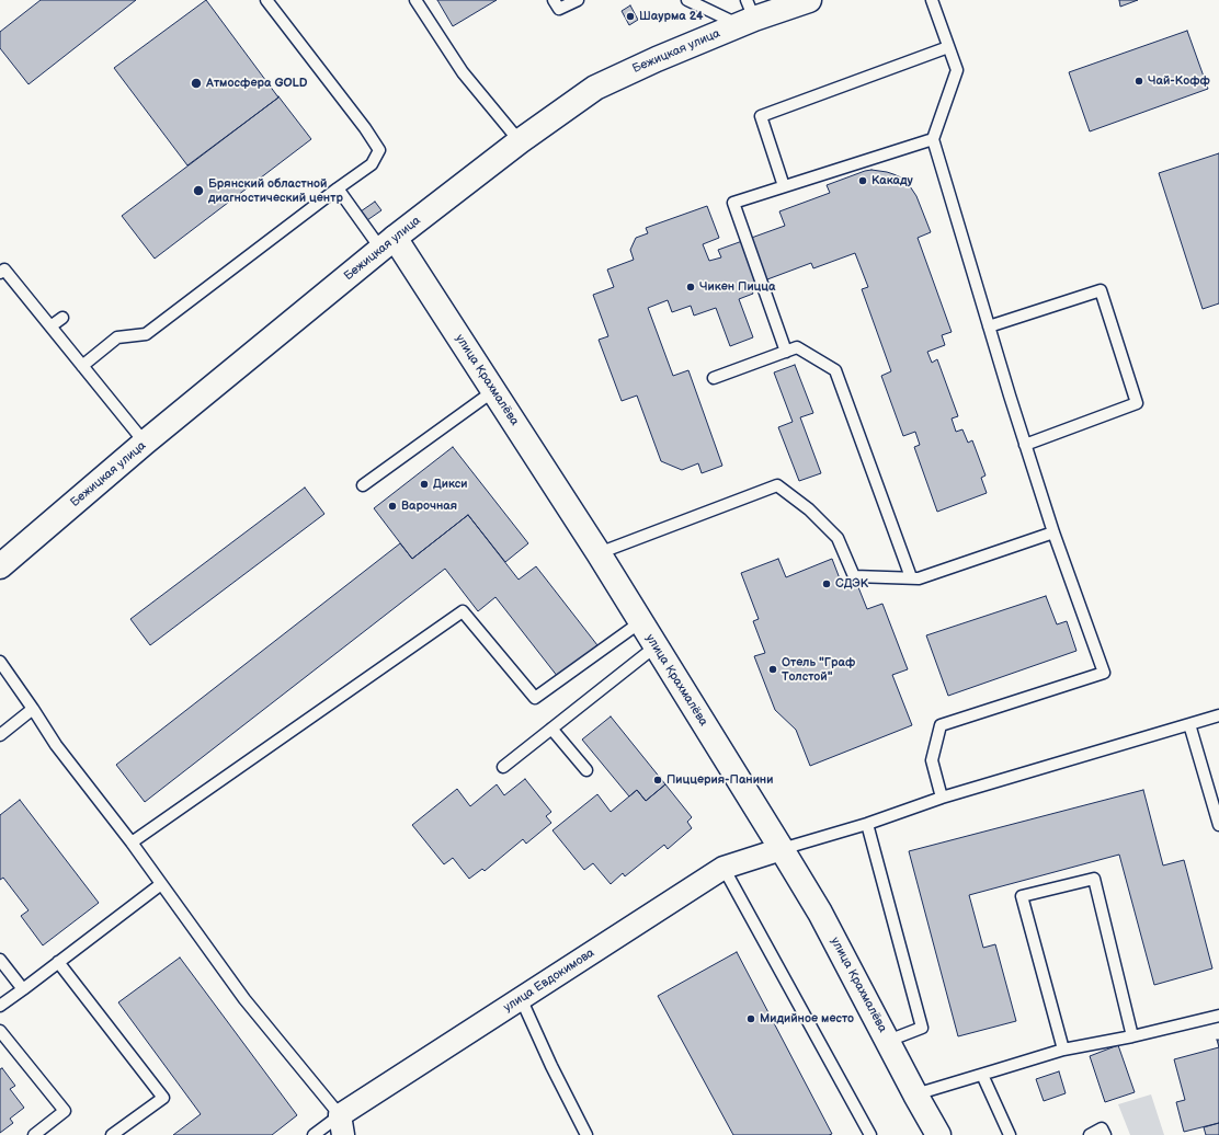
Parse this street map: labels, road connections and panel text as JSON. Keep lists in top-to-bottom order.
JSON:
{
  "streets": {
    "main road": ["Бежицкая улица", "улица Крахмалёва"],
    "street": ["улица Евдокимова"]
  },
  "crossings": [
    ["Бежицкая улица", "улица Крахмалёва"],
    ["улица Крахмалёва", "улица Евдокимова"]
  ],
  "places": [
    "Шаурма 24",
    "Чай-Кофф",
    "Атмосфера GOLD",
    "Какаду",
    "Брянский областной диагностический центр",
    "Чикен Пицца",
    "Дикси",
    "Варочная",
    "СДЭК",
    "Отель \"Граф Толстой\"",
    "Пиццерия-Панини",
    "Мидийное место"
  ]
}
